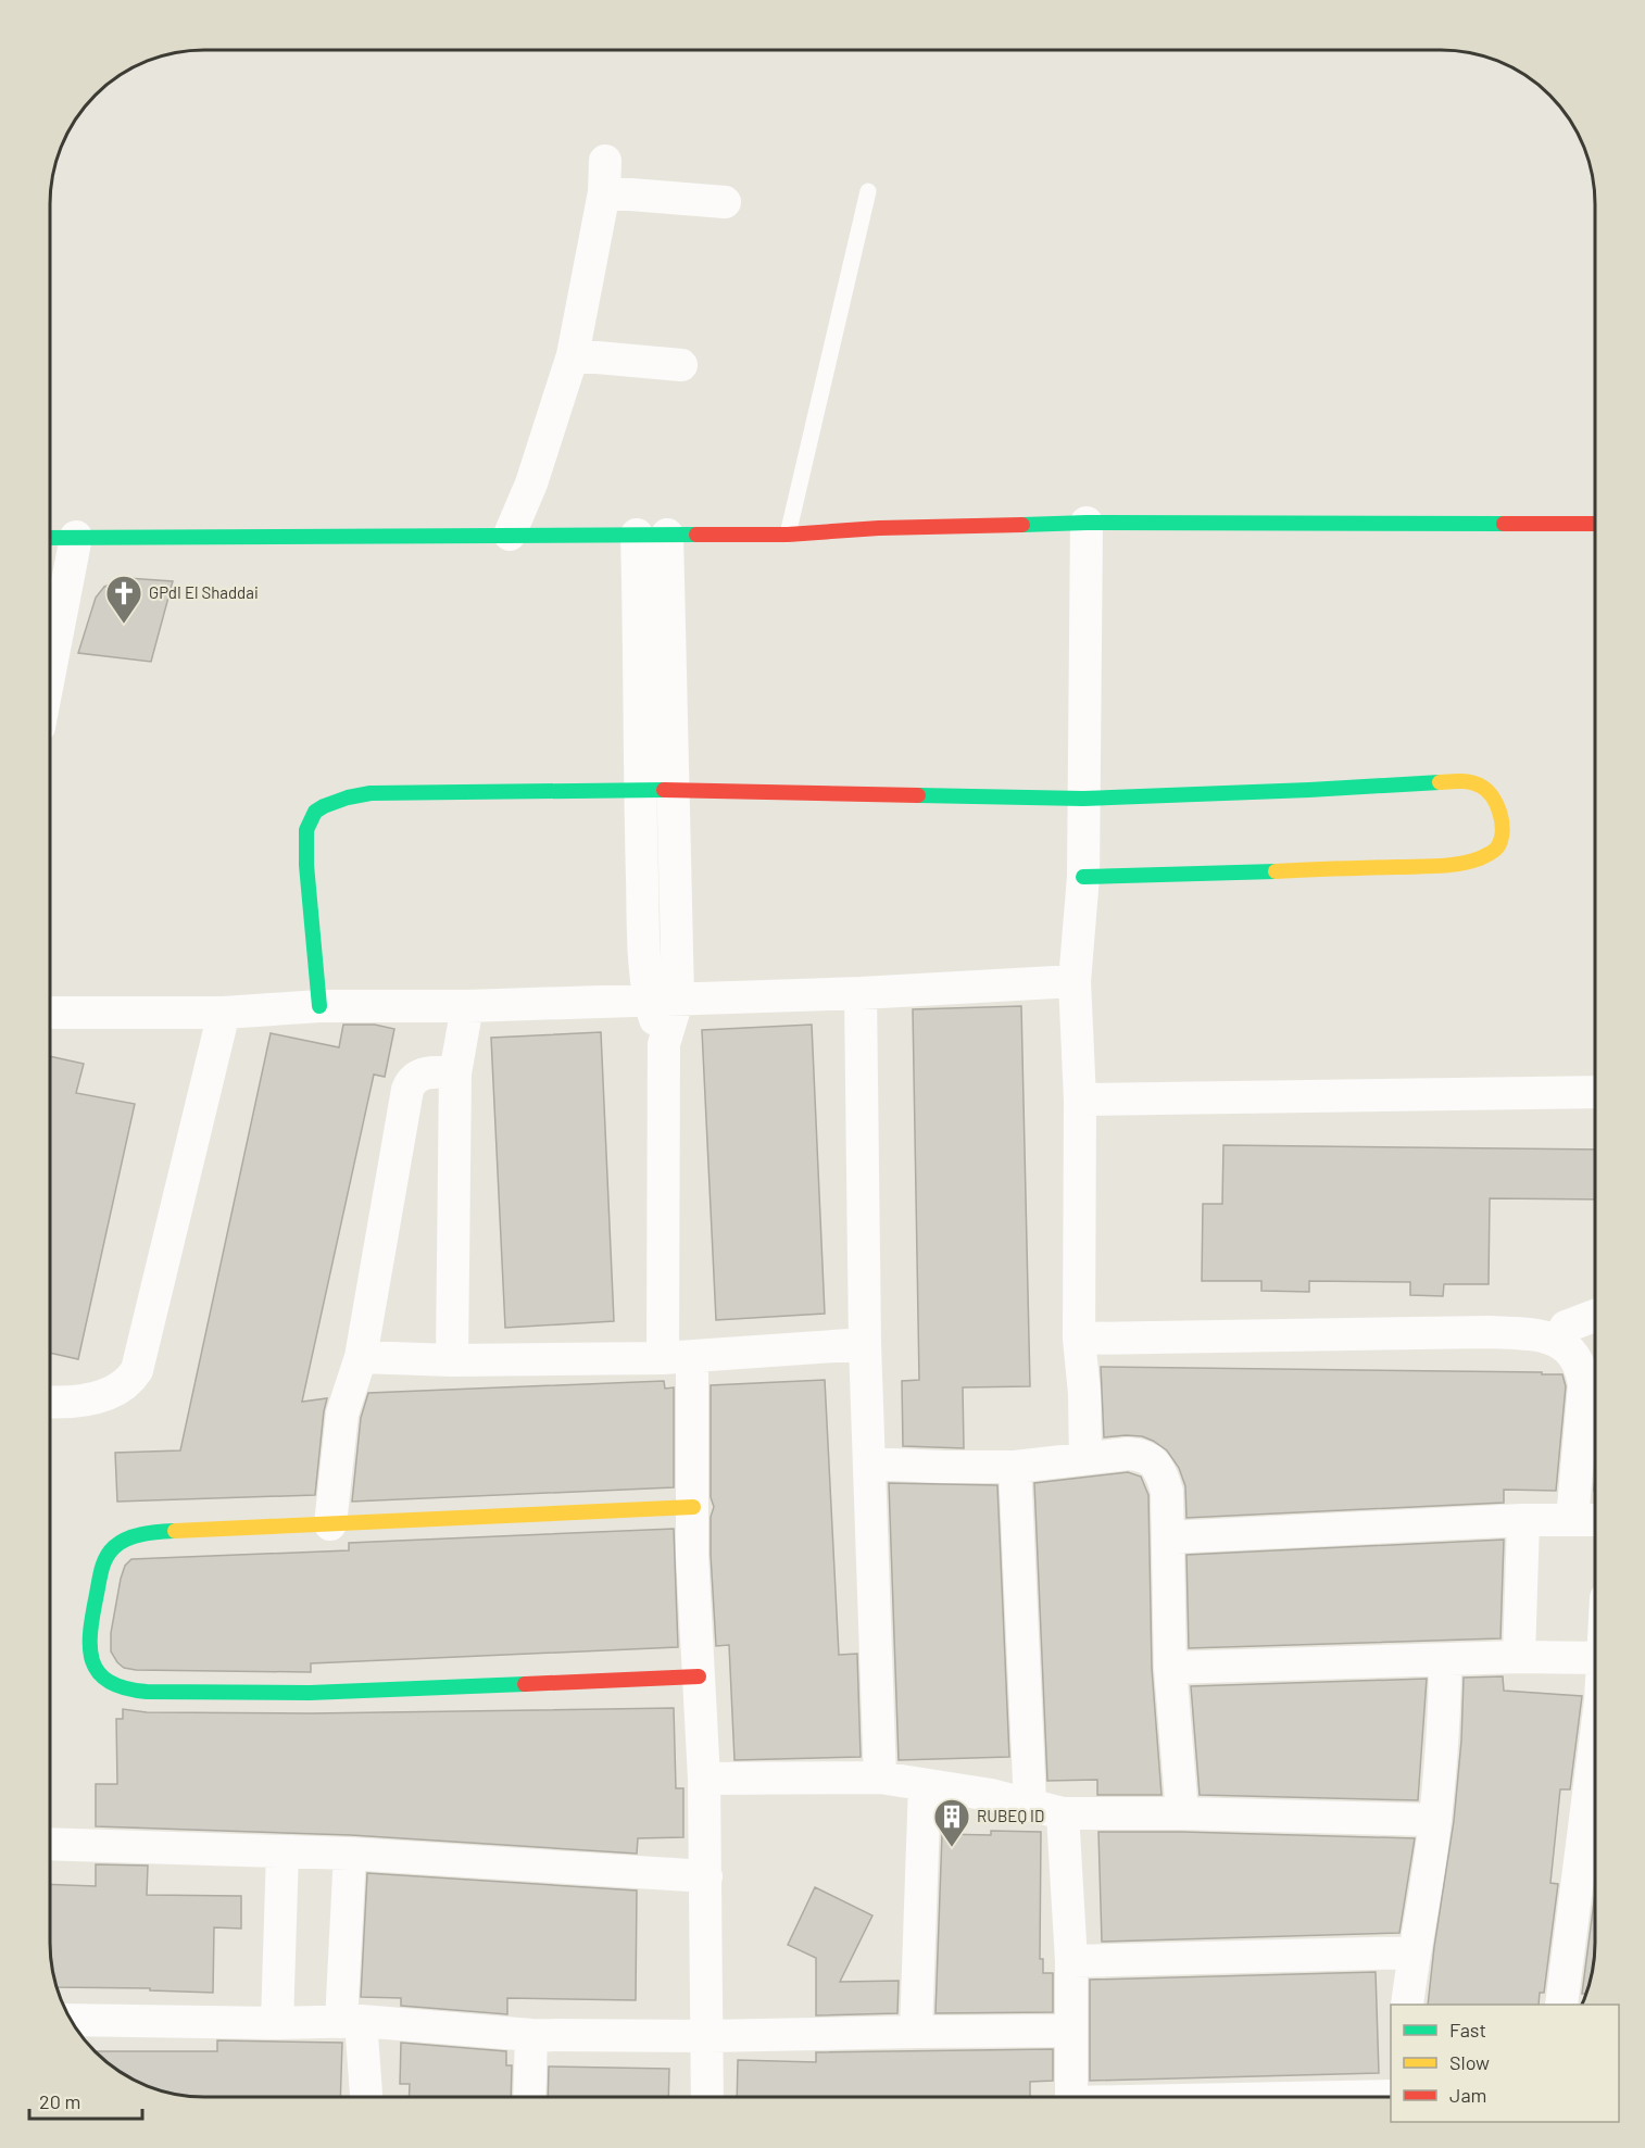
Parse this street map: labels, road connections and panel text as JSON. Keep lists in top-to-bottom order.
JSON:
{
  "places": {
    "church": ["GPdI El Shaddai"],
    "building": ["RUBEQ ID"]
  },
  "legend": ["Fast", "Slow", "Jam"],
  "scale_bar": "20 m"
}
